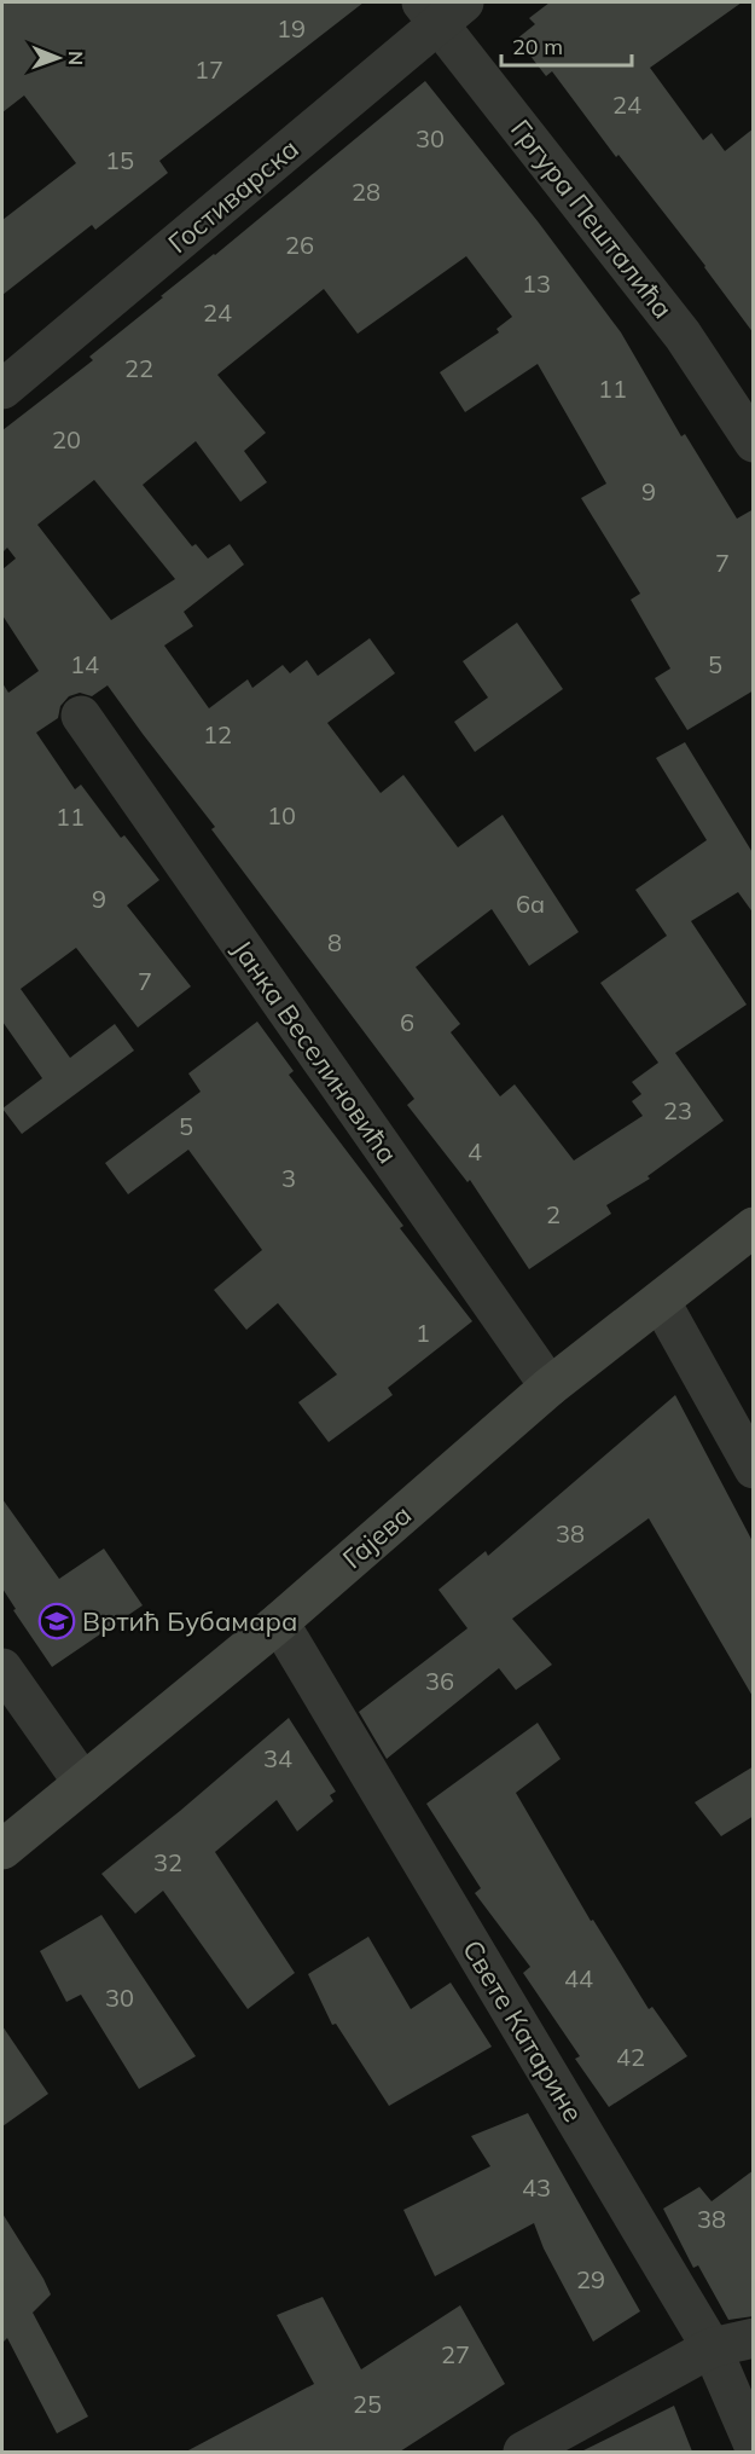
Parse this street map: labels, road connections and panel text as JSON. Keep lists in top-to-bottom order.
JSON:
{
  "streets": {
    "street": [
      "Гостиварска",
      "Гргура Пешталића",
      "Јанка Веселиновића",
      "Гајева",
      "Свете Катарине"
    ]
  },
  "crossings": [
    ["Гостиварска", "Гргура Пешталића"],
    ["Јанка Веселиновића", "Гајева"],
    ["Гајева", "Свете Катарине"]
  ],
  "places": {
    "school or university": ["Вртић Бубамара"]
  },
  "house_numbers": [
    "19",
    "17",
    "24",
    "30",
    "15",
    "28",
    "26",
    "13",
    "24",
    "22",
    "11",
    "20",
    "9",
    "7",
    "14",
    "5",
    "12",
    "10",
    "11",
    "9",
    "6a",
    "8",
    "7",
    "6",
    "23",
    "5",
    "4",
    "3",
    "2",
    "1",
    "38",
    "36",
    "34",
    "32",
    "44",
    "30",
    "42",
    "43",
    "38",
    "29",
    "27",
    "25"
  ],
  "scale_bar": "20 m",
  "north": "right"
}
